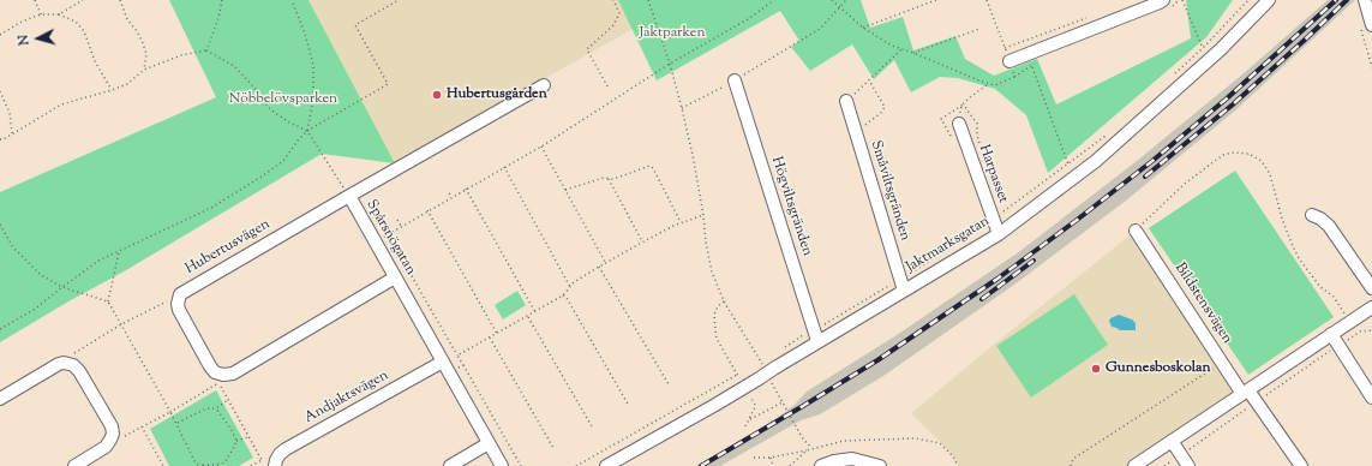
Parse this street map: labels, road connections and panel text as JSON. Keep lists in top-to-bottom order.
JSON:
{
  "streets": {
    "street": [
      "Harpasset",
      "Småviltsgränden",
      "Högviltsgränden",
      "Spårsnögatan",
      "Jaktmarksgatan",
      "Hubertusvägen",
      "Bildstensvägen",
      "Andjaktsvägen"
    ]
  },
  "crossings": [
    ["Harpasset", "Jaktmarksgatan"],
    ["Småviltsgränden", "Jaktmarksgatan"],
    ["Högviltsgränden", "Jaktmarksgatan"],
    ["Spårsnögatan", "Hubertusvägen"],
    ["Spårsnögatan", "Andjaktsvägen"]
  ],
  "parks": ["Jaktparken", "Nöbbelövsparken"],
  "places": ["Hubertusgården", "Gunnesboskolan"],
  "north": "left"
}
